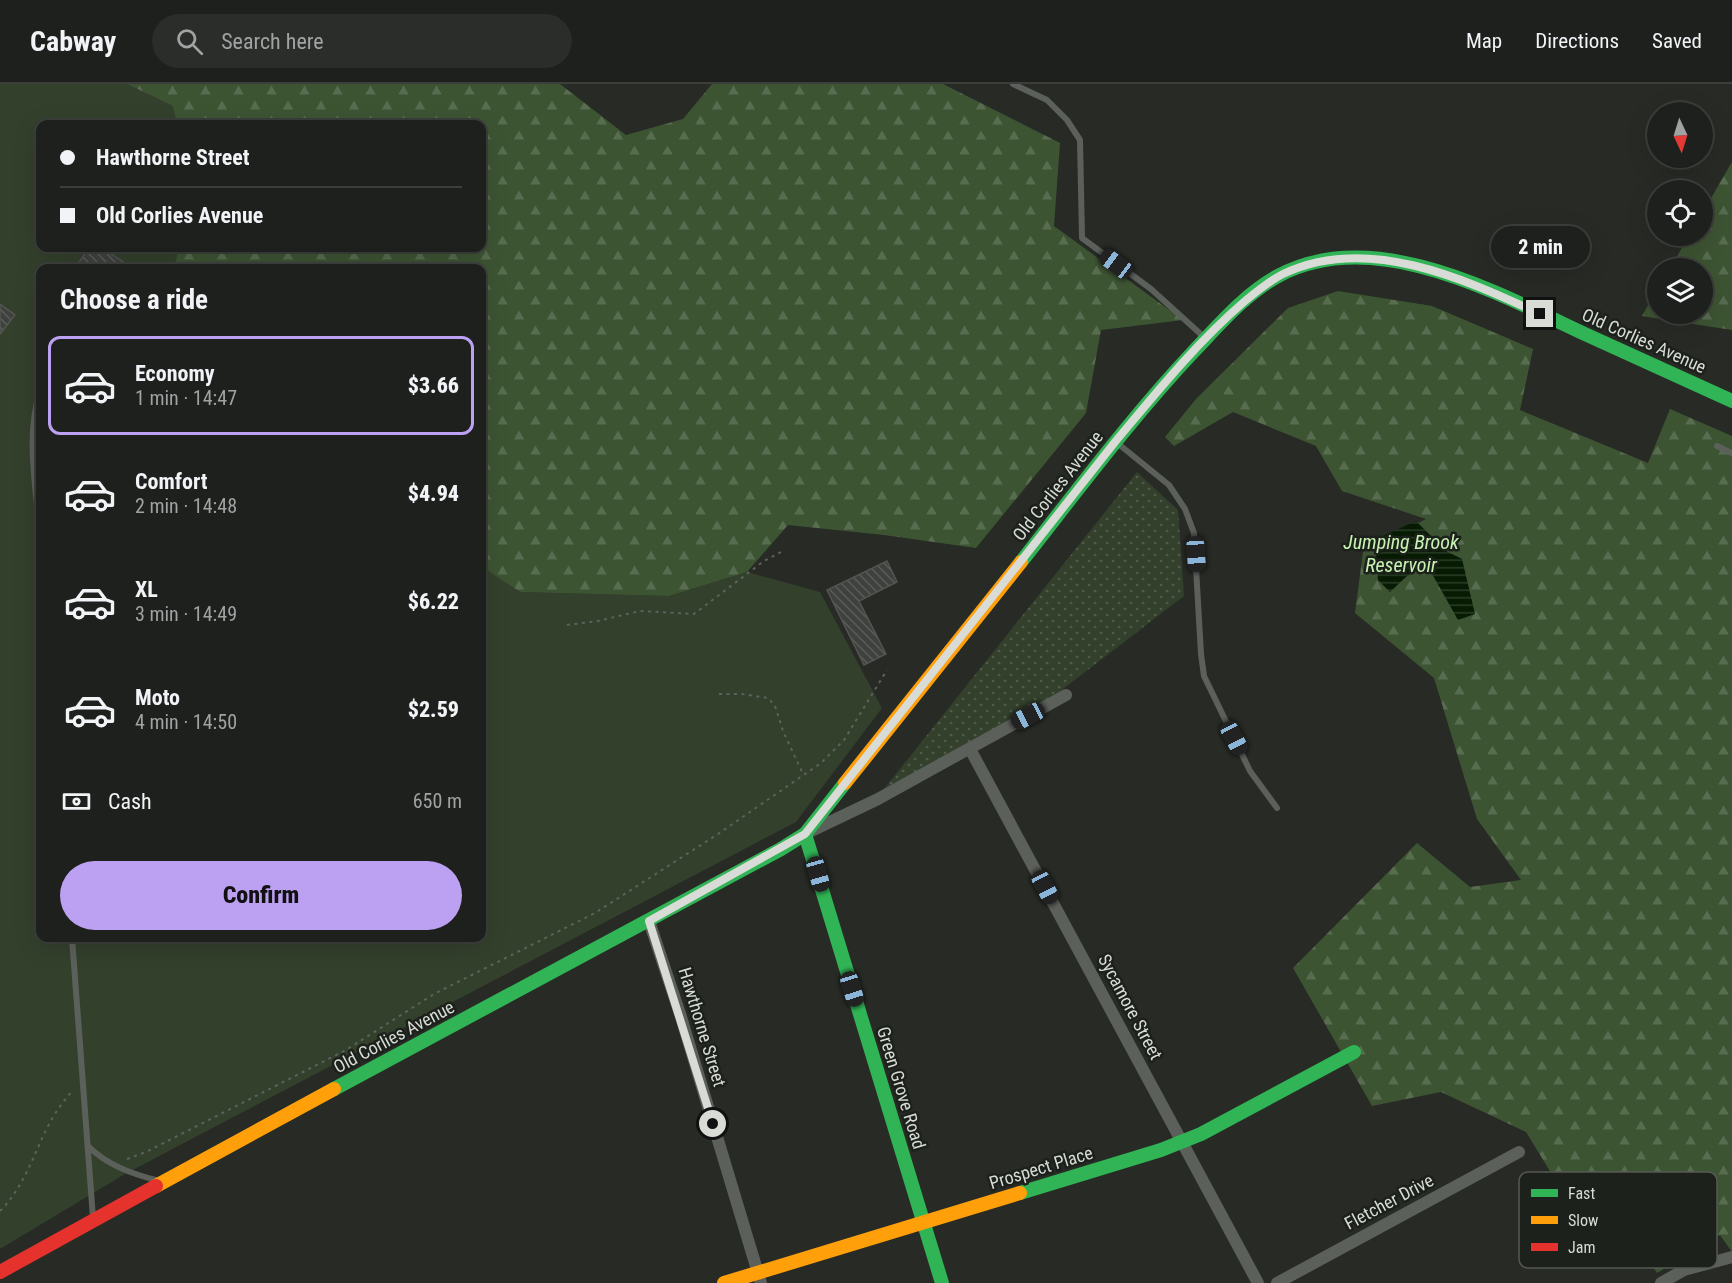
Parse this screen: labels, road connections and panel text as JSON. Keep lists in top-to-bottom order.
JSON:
{
  "streets": {
    "street": [
      "Old Corlies Avenue",
      "Sycamore Street",
      "Hawthorne Street",
      "Green Grove Road",
      "Prospect Place",
      "Fletcher Drive"
    ]
  },
  "crossings": [
    ["Old Corlies Avenue", "Sycamore Street"],
    ["Old Corlies Avenue", "Hawthorne Street"],
    ["Old Corlies Avenue", "Green Grove Road"],
    ["Sycamore Street", "Prospect Place"],
    ["Hawthorne Street", "Prospect Place"],
    ["Green Grove Road", "Prospect Place"]
  ],
  "water": ["Jumping Brook Reservoir"],
  "legend": ["Fast", "Slow", "Jam"],
  "north": "bottom",
  "page": {
    "header": "Cabway",
    "search": "Search here",
    "nav": ["Map", "Directions", "Saved"],
    "banner": ["Hawthorne Street", "Old Corlies Avenue"],
    "bubble": "2 min",
    "heading": "Choose a ride",
    "list": [
      {
        "name": "Economy",
        "note": "1 min · 14:47",
        "value": "$3.66"
      },
      {
        "name": "Comfort",
        "note": "2 min · 14:48",
        "value": "$4.94"
      },
      {
        "name": "XL",
        "note": "3 min · 14:49",
        "value": "$6.22"
      },
      {
        "name": "Moto",
        "note": "4 min · 14:50",
        "value": "$2.59"
      }
    ],
    "pay": ["Cash", "650 m"],
    "buttons": "Confirm"
  }
}
